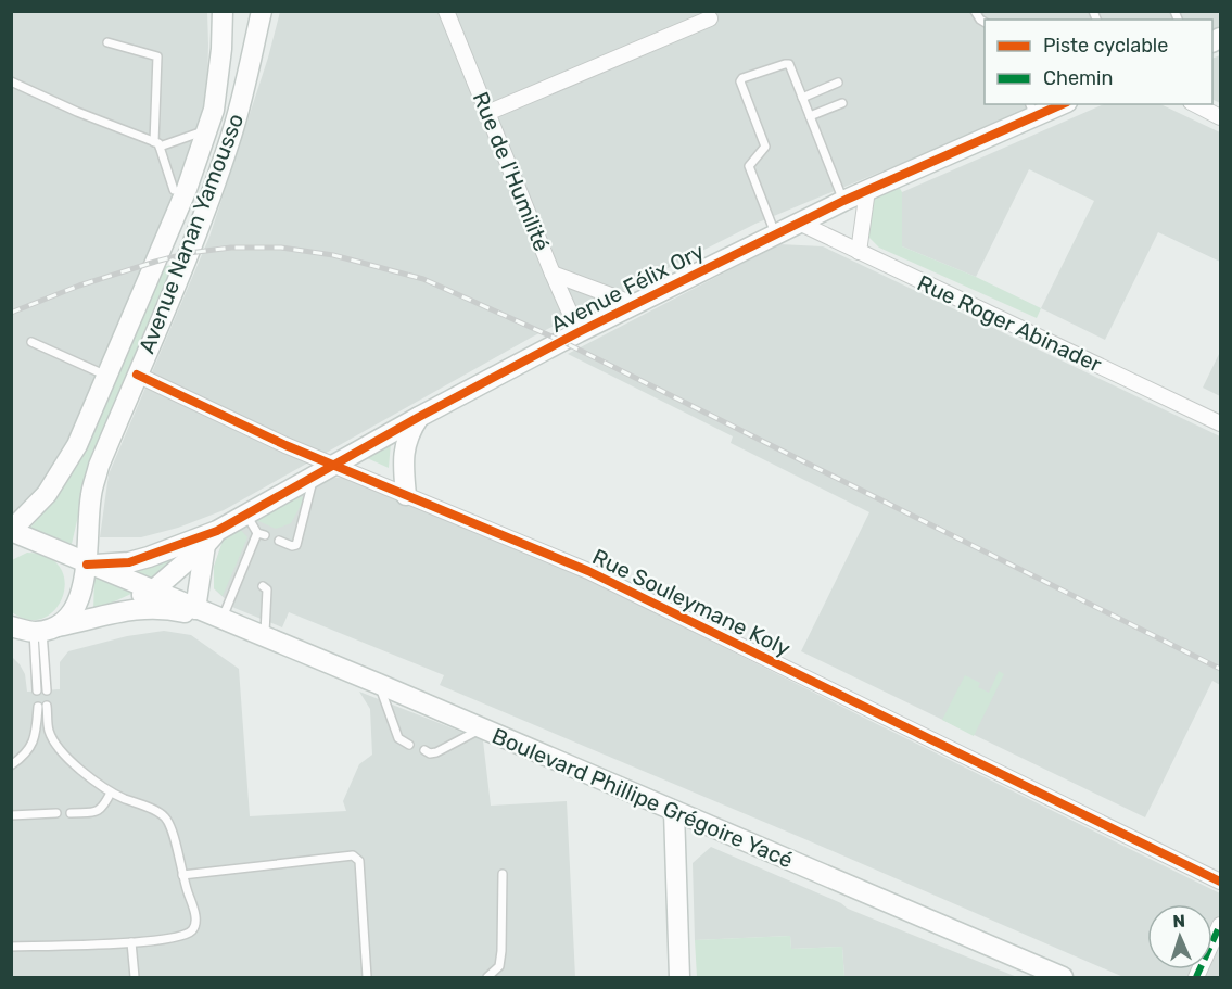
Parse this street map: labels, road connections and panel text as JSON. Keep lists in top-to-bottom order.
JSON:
{
  "streets": {
    "main road": ["Avenue Nanan Yamousso", "Avenue Félix Ory", "Boulevard Phillipe Grégoire Yacé"],
    "street": ["Rue de l'Humilité", "Rue Roger Abinader", "Rue Souleymane Koly"]
  },
  "crossings": [
    ["Rue de l'Humilité", "Avenue Félix Ory"],
    ["Avenue Nanan Yamousso", "Avenue Félix Ory"],
    ["Avenue Nanan Yamousso", "Rue Souleymane Koly"],
    ["Avenue Nanan Yamousso", "Boulevard Phillipe Grégoire Yacé"],
    ["Avenue Félix Ory", "Rue Roger Abinader"],
    ["Avenue Félix Ory", "Rue Souleymane Koly"],
    ["Avenue Félix Ory", "Boulevard Phillipe Grégoire Yacé"]
  ],
  "legend": ["Piste cyclable", "Chemin"],
  "north": "top"
}
